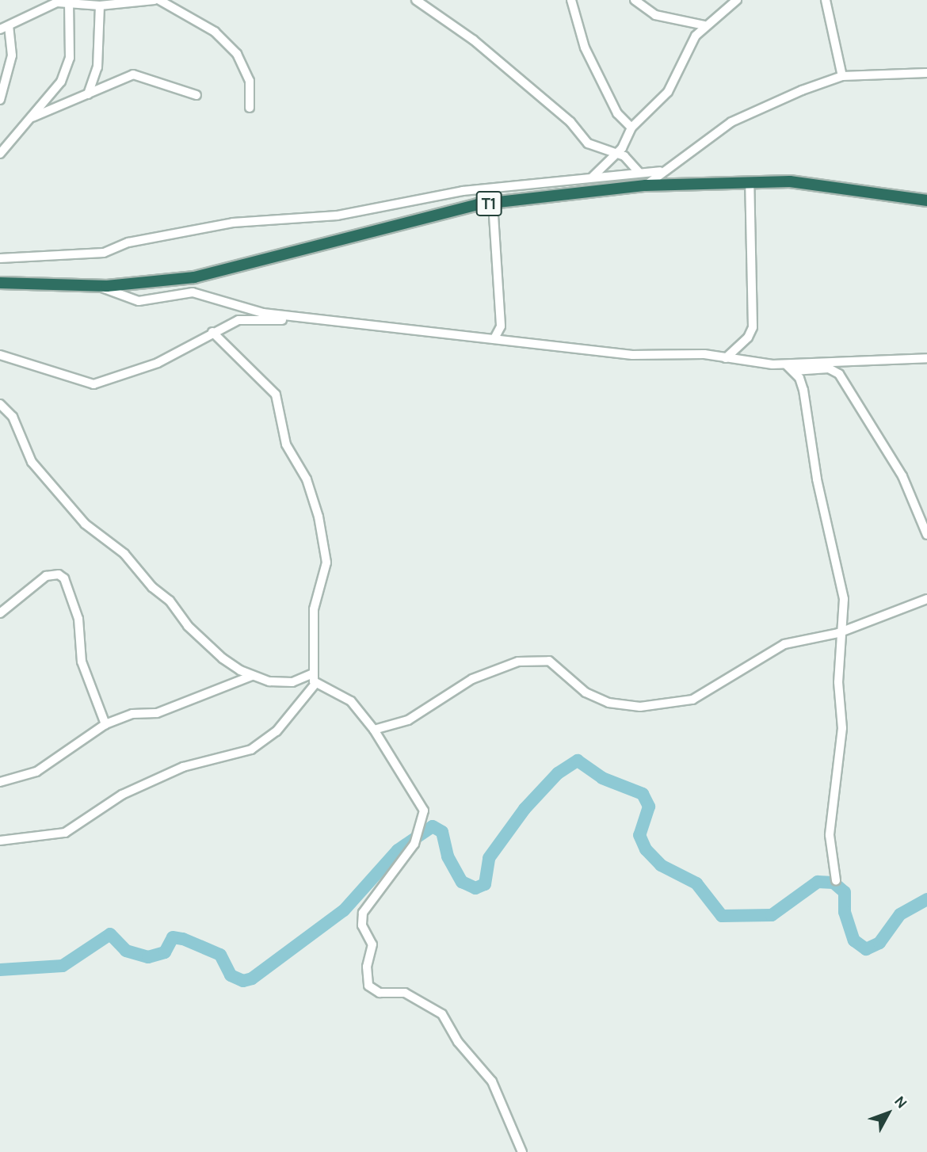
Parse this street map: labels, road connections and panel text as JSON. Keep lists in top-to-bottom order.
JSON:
{
  "streets": {
    "highway": ["T1"]
  },
  "north": "top right"
}
